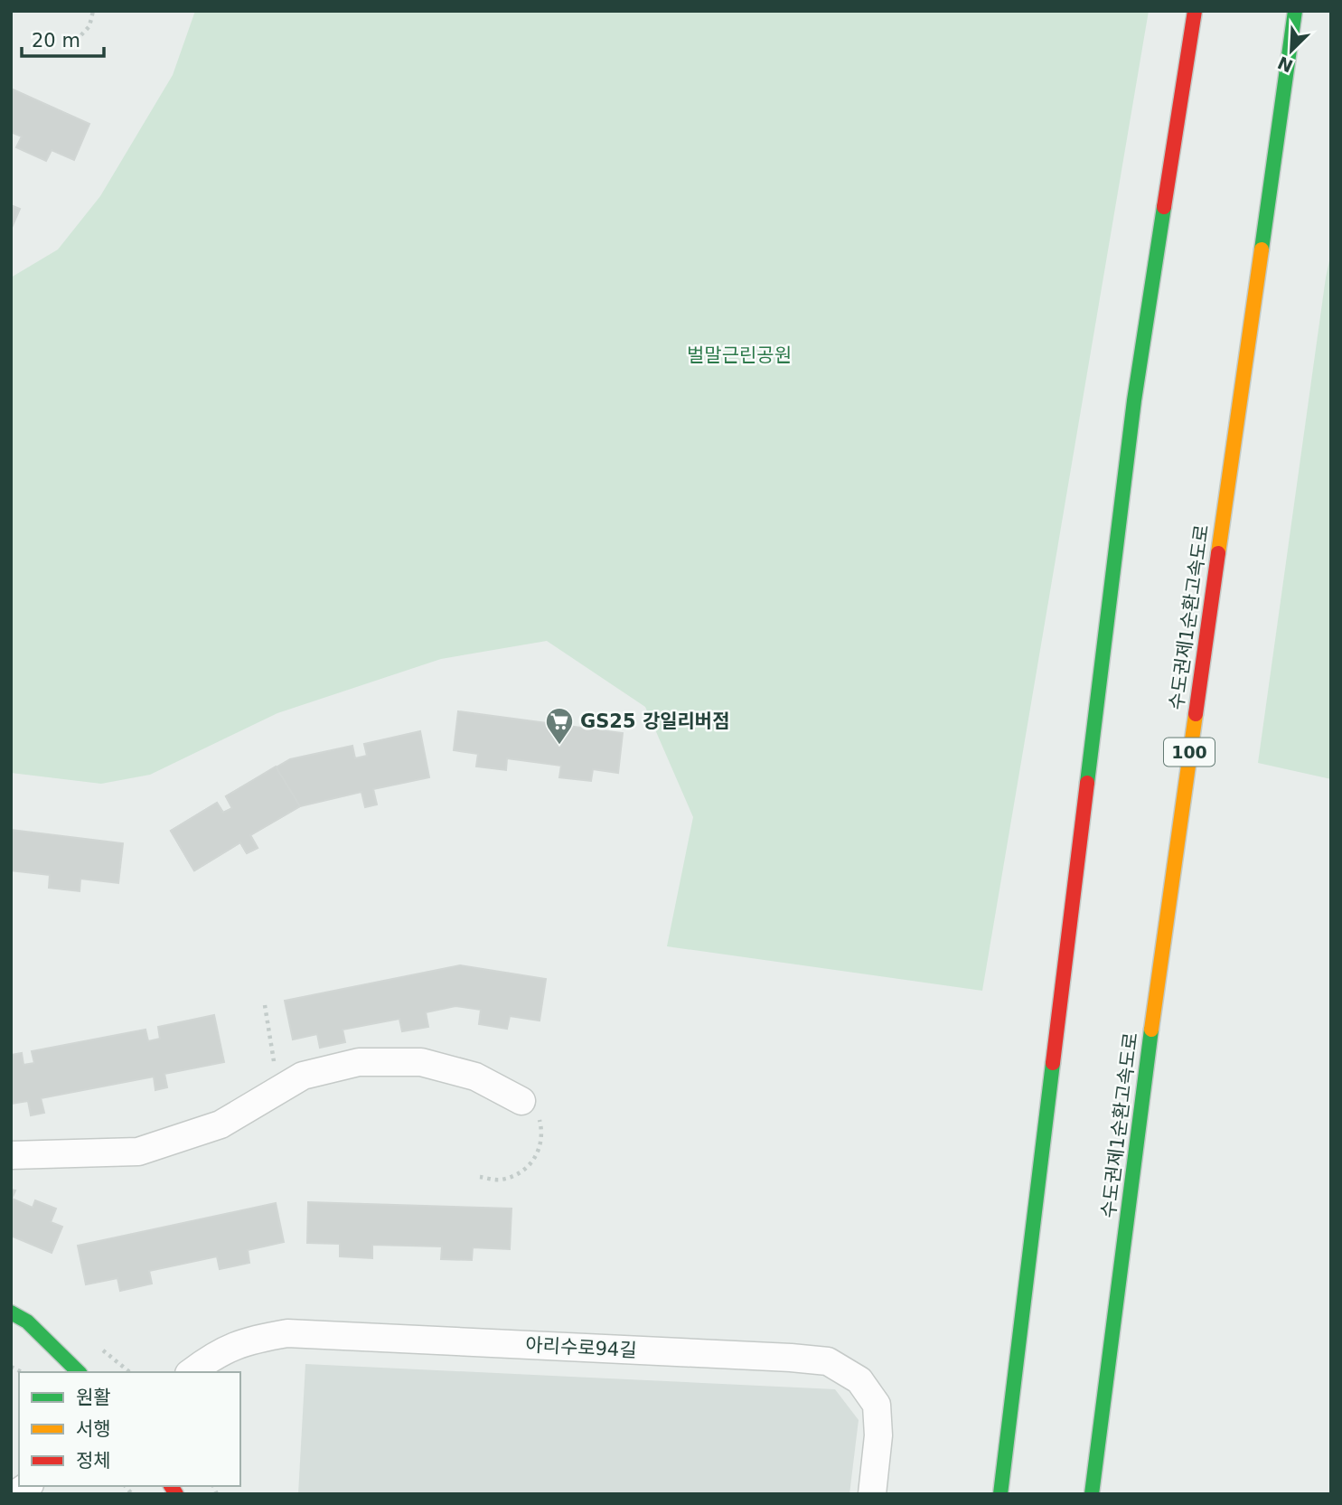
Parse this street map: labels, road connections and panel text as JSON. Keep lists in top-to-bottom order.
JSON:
{
  "streets": {
    "main road": ["수도권제1순환고속도로", "100"],
    "street": ["아리수로94길"]
  },
  "parks": ["벌말근린공원"],
  "places": {
    "supermarket": ["GS25 강일리버점"]
  },
  "legend": ["원활", "서행", "정체"],
  "scale_bar": "20 m",
  "north": "bottom left"
}
